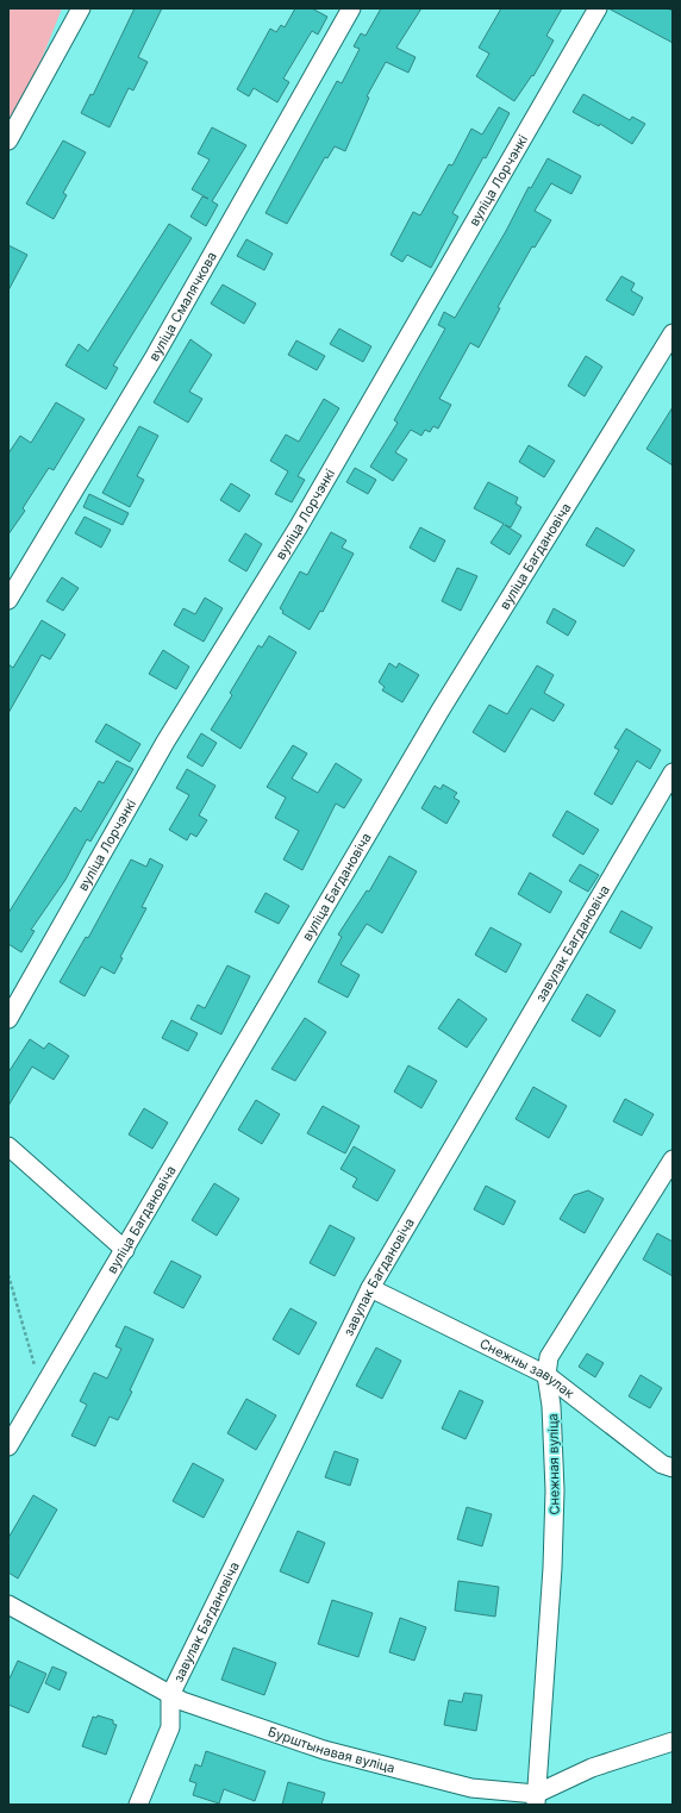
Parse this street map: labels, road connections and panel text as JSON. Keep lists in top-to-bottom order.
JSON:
{
  "streets": {
    "street": [
      "вуліца Лорчэнкі",
      "вуліца Смалячкова",
      "вуліца Багдановіча",
      "завулак Багдановіча",
      "Снежны завулак",
      "Снежная вуліца",
      "Бурштынавая вуліца"
    ]
  },
  "crossings": [
    ["завулак Багдановіча", "Снежны завулак"],
    ["завулак Багдановіча", "Бурштынавая вуліца"],
    ["Снежны завулак", "Снежная вуліца"],
    ["Снежная вуліца", "Бурштынавая вуліца"]
  ]
}
